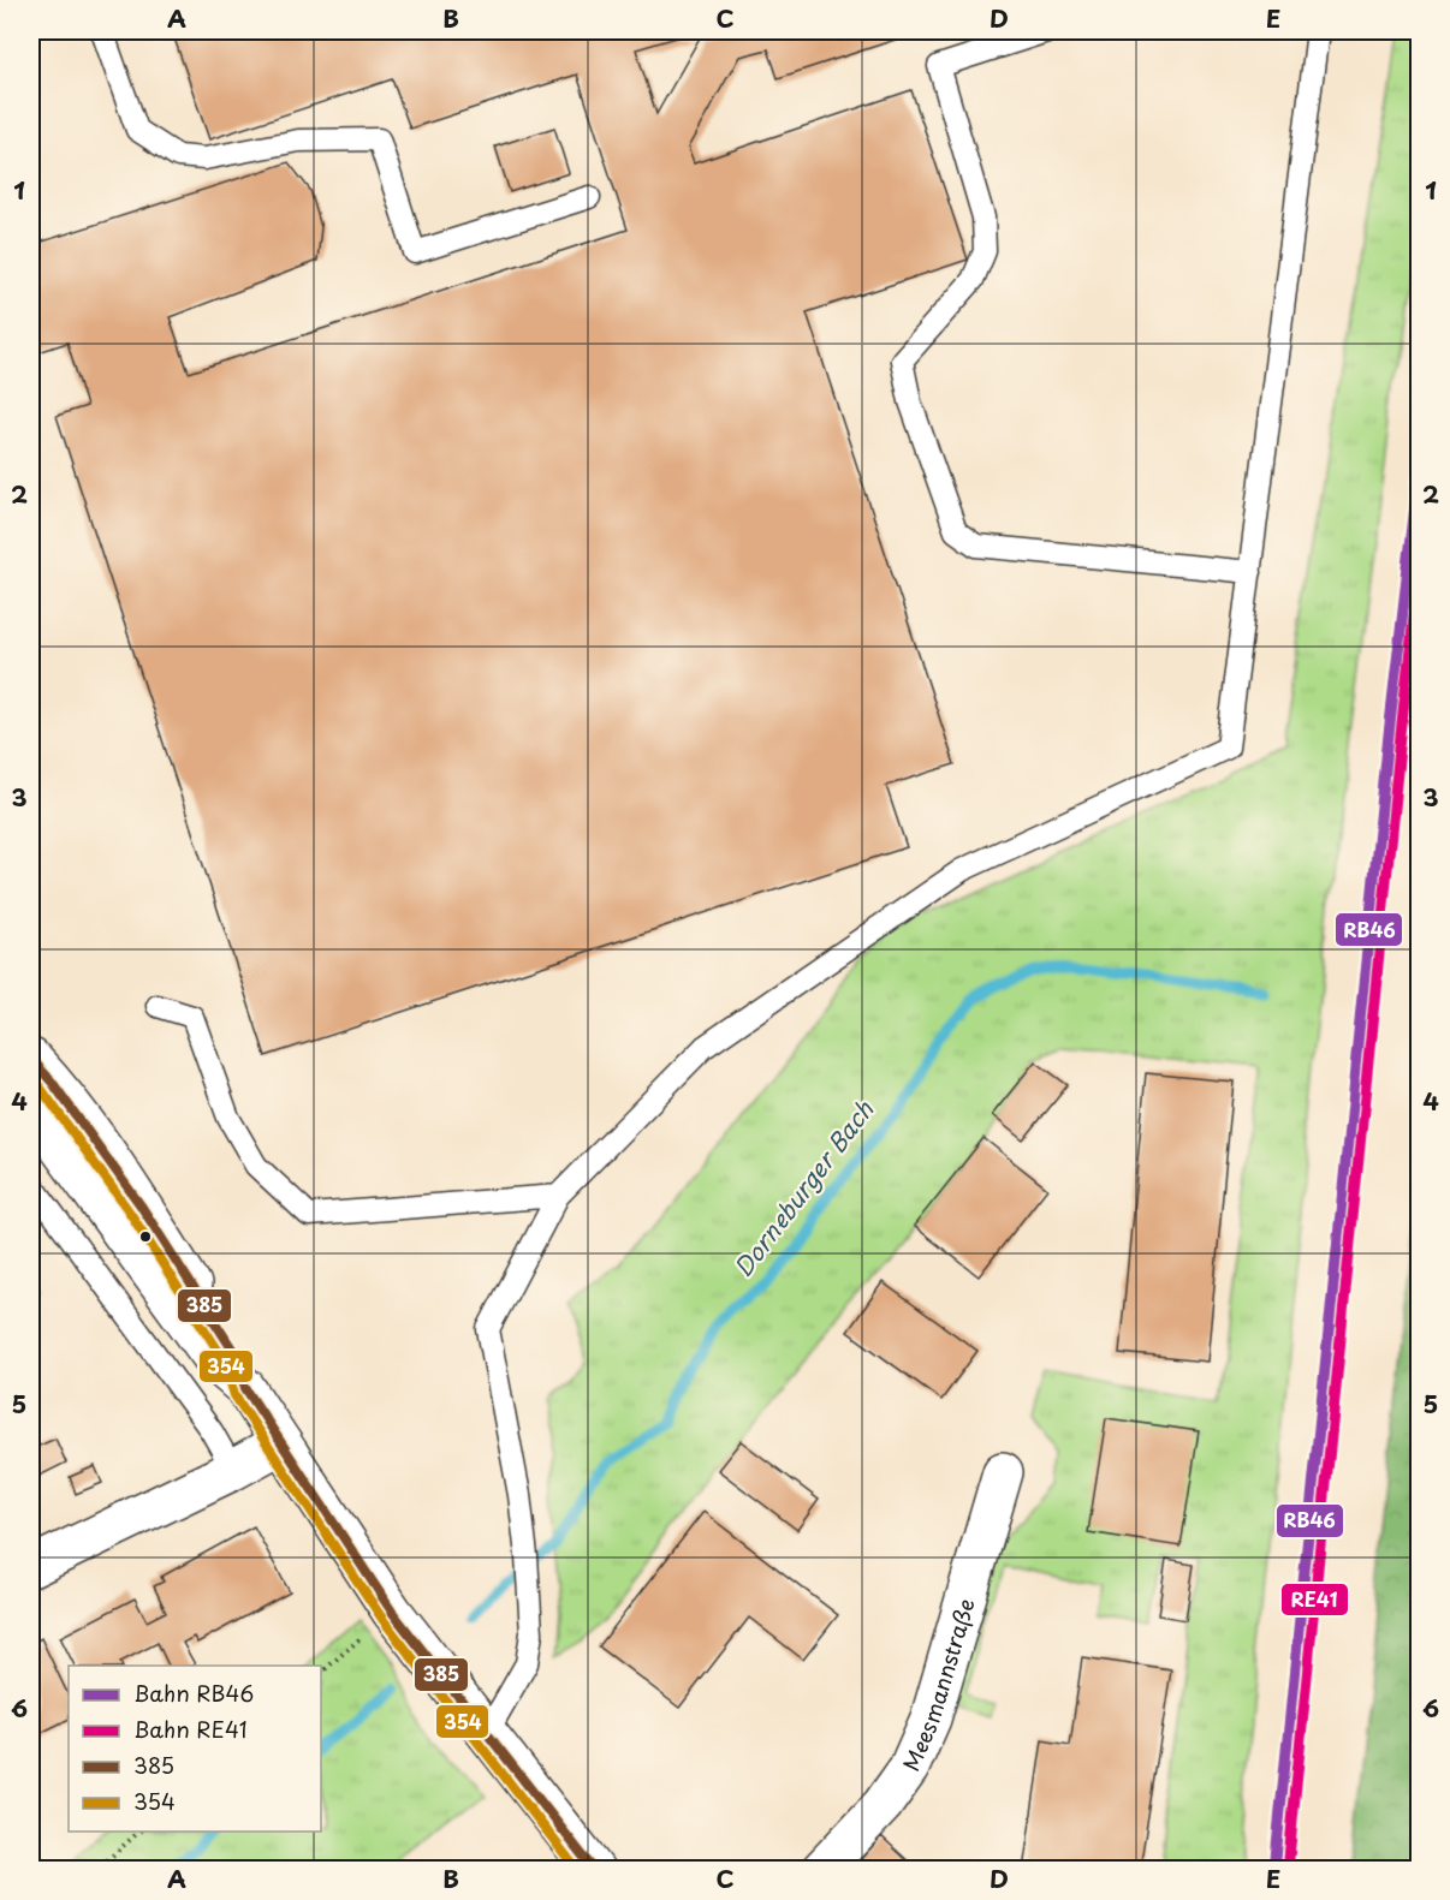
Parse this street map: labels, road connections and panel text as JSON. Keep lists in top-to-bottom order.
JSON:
{
  "streets": {
    "street": ["Meesmannstraße"]
  },
  "water": ["Dorneburger Bach"],
  "lines": [
    "rail line RB46",
    "rail line RE41",
    "transit line 385",
    "transit line 354"
  ],
  "legend": [
    "Bahn RB46",
    "Bahn RE41",
    "385",
    "354"
  ],
  "grid": {
    "columns": [
      "A",
      "B",
      "C",
      "D",
      "E"
    ],
    "rows": [
      "1",
      "2",
      "3",
      "4",
      "5",
      "6"
    ]
  }
}
